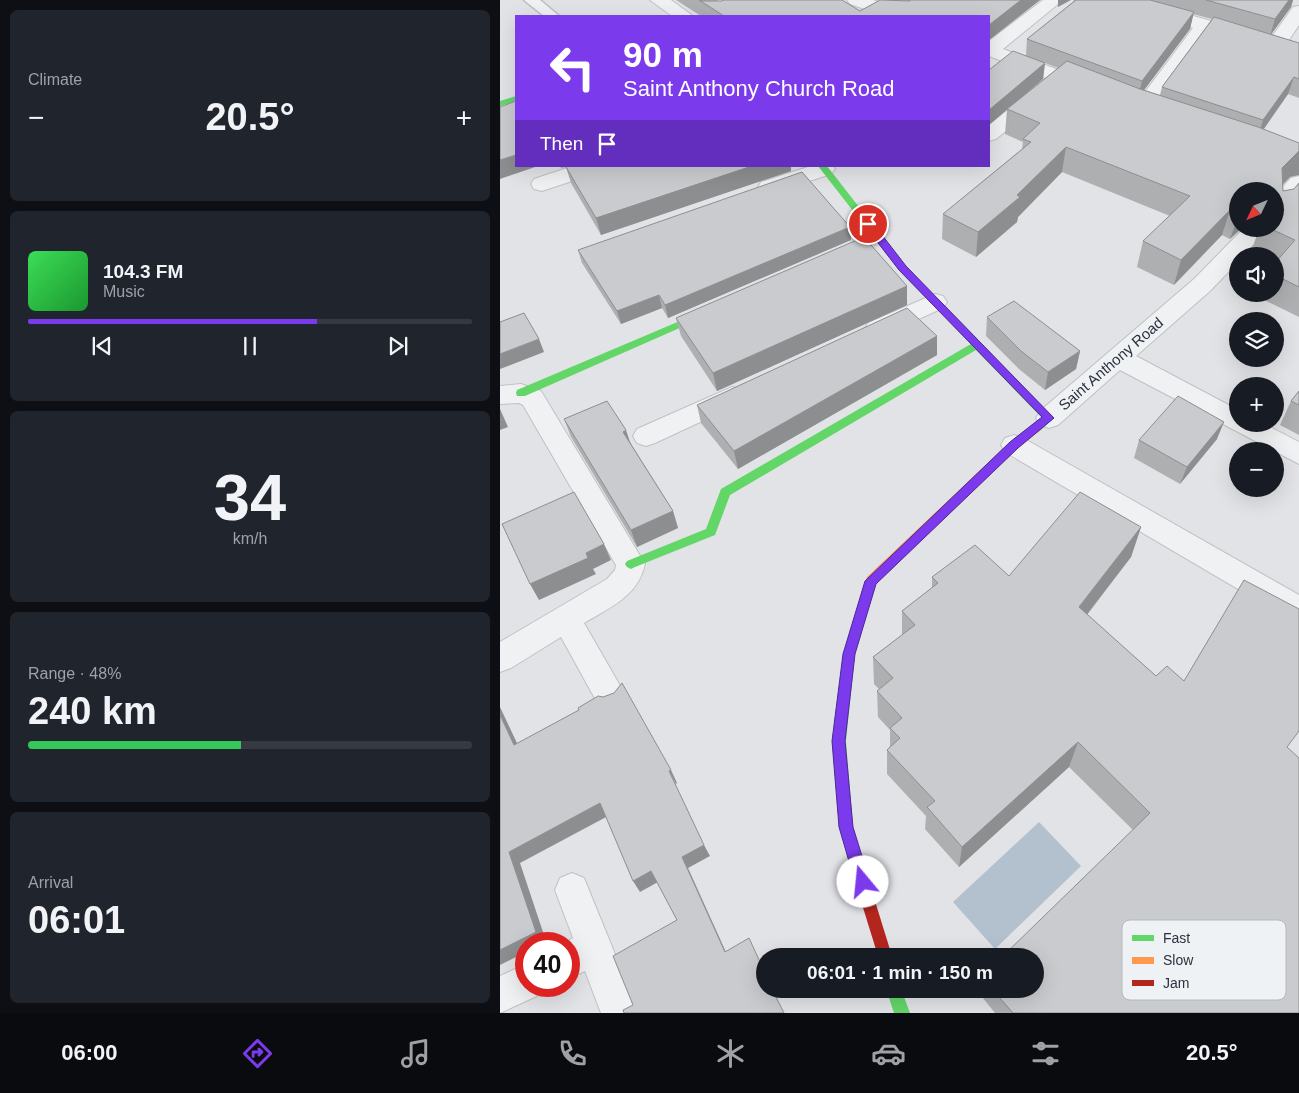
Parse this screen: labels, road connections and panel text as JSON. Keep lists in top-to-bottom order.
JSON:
{
  "streets": {
    "street": ["Saint Anthony Road"]
  },
  "legend": ["Fast", "Slow", "Jam"],
  "north": "bottom left",
  "page": {
    "tile": [
      "Climate",
      ["34", "km/h"],
      ["Range · 48%", "240 km"],
      ["Arrival", "06:01"]
    ],
    "turn": ["90 m", "Saint Anthony Church Road"],
    "heat": ["−", "20.5°", "+"],
    "then": "Then",
    "map_buttons": ["+", "−"],
    "song": ["104.3 FM", "Music"],
    "limit": "40",
    "trip": "06:01 · 1 min · 150 m",
    "tabs": ["06:00", "20.5°"]
  }
}
